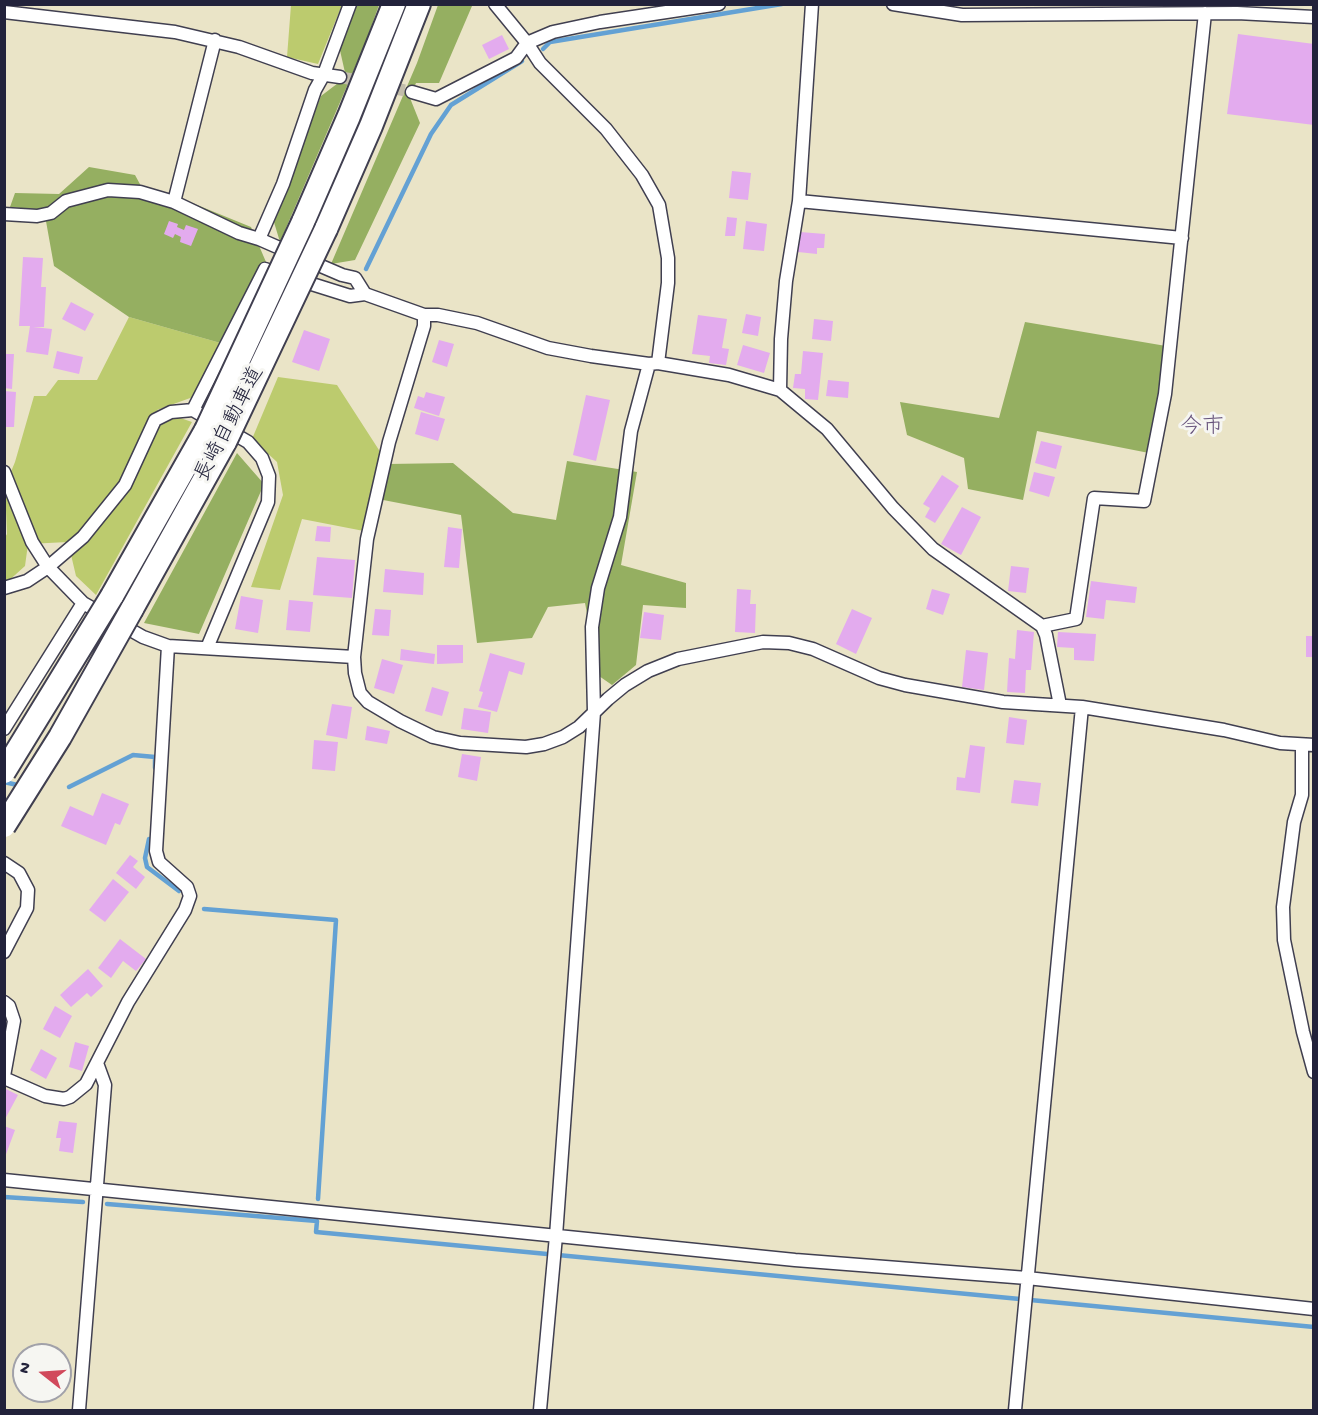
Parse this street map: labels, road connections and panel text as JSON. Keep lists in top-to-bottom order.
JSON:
{
  "streets": {
    "highway": ["長崎自動車道"]
  },
  "districts": ["今市"],
  "north": "left"
}
